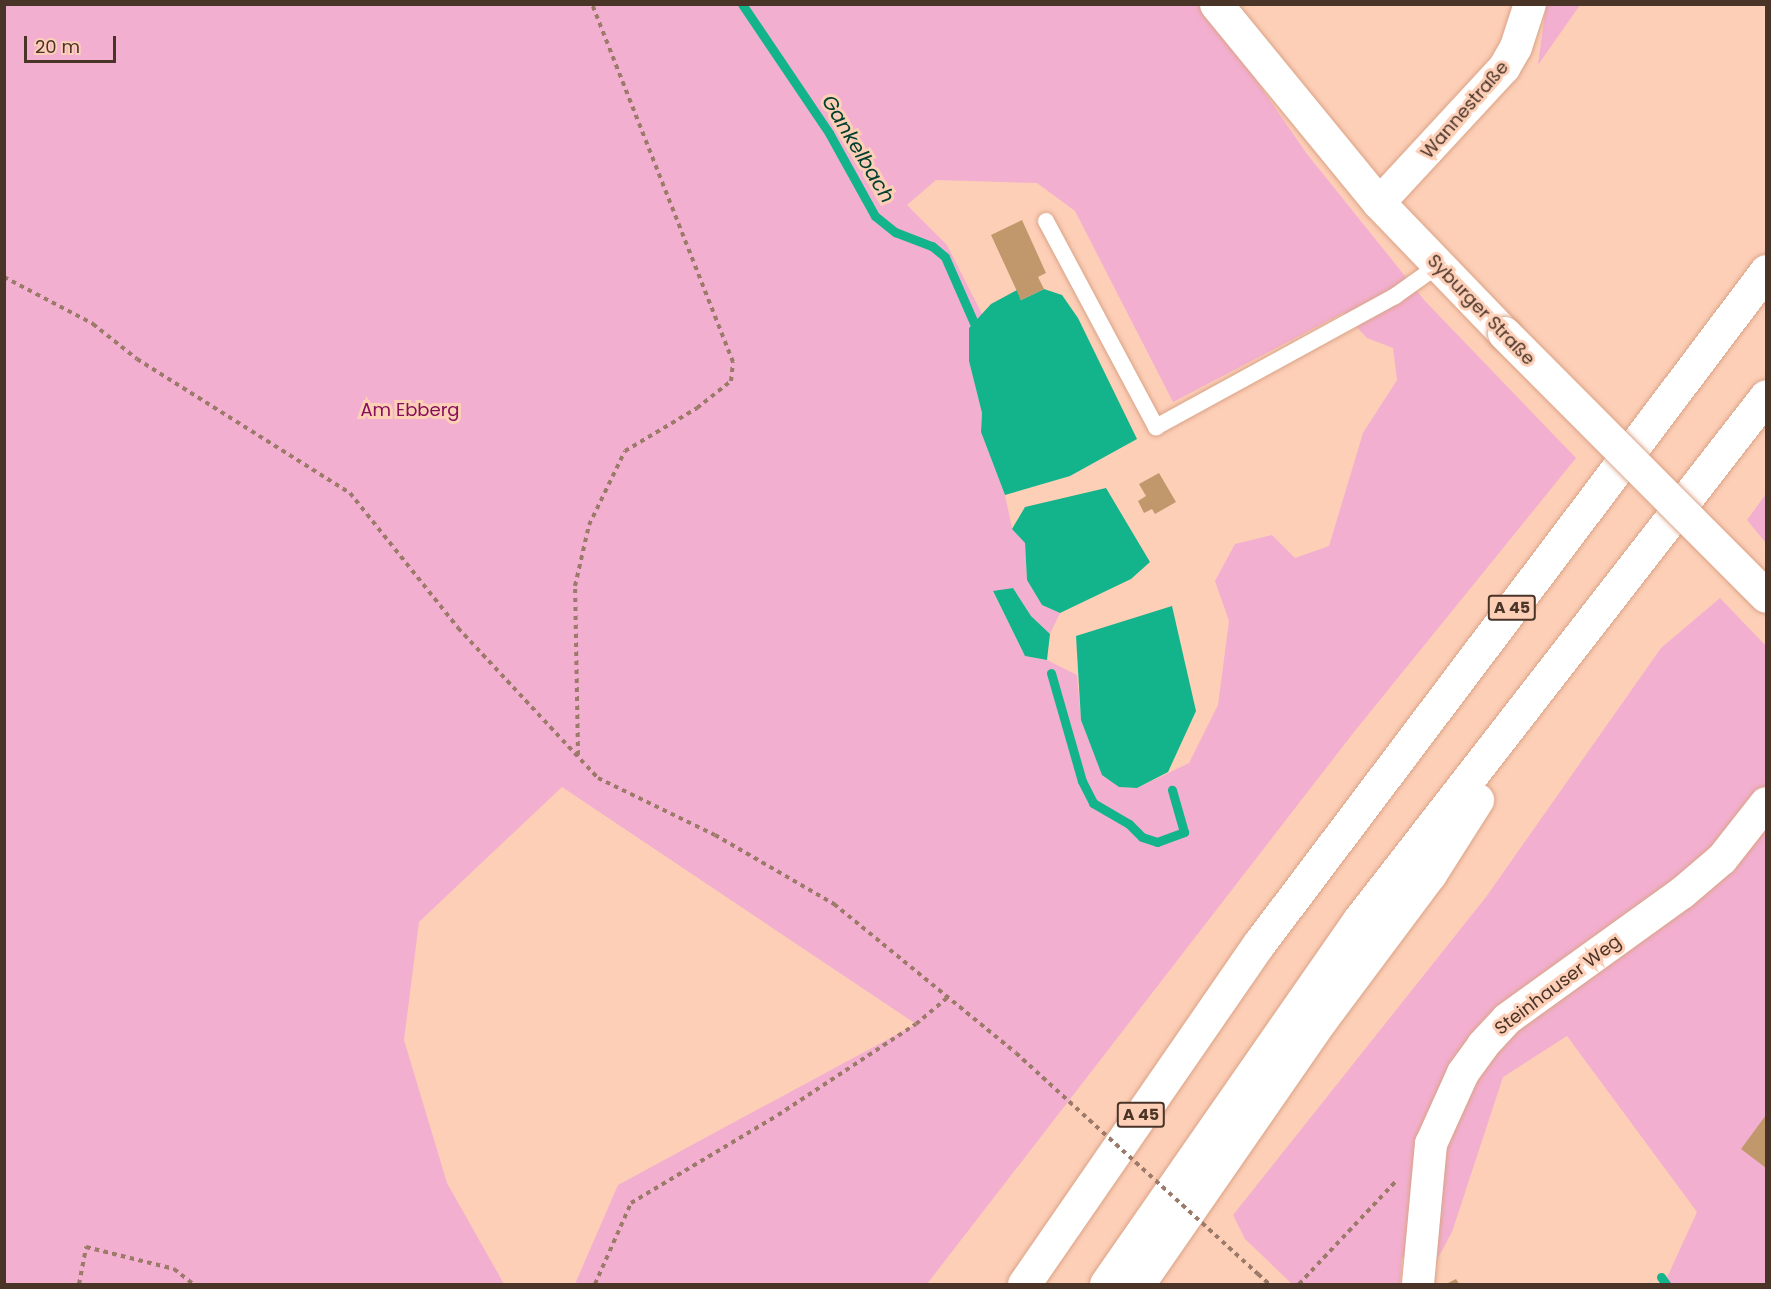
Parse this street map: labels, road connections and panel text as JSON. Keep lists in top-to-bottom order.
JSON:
{
  "streets": {
    "main road": ["Syburger Straße", "A 45"],
    "street": ["Wannestraße", "Steinhauser Weg"]
  },
  "crossings": [
    ["Wannestraße", "Syburger Straße"]
  ],
  "water": ["Gankelbach"],
  "parks": ["Am Ebberg"],
  "scale_bar": "20 m"
}
